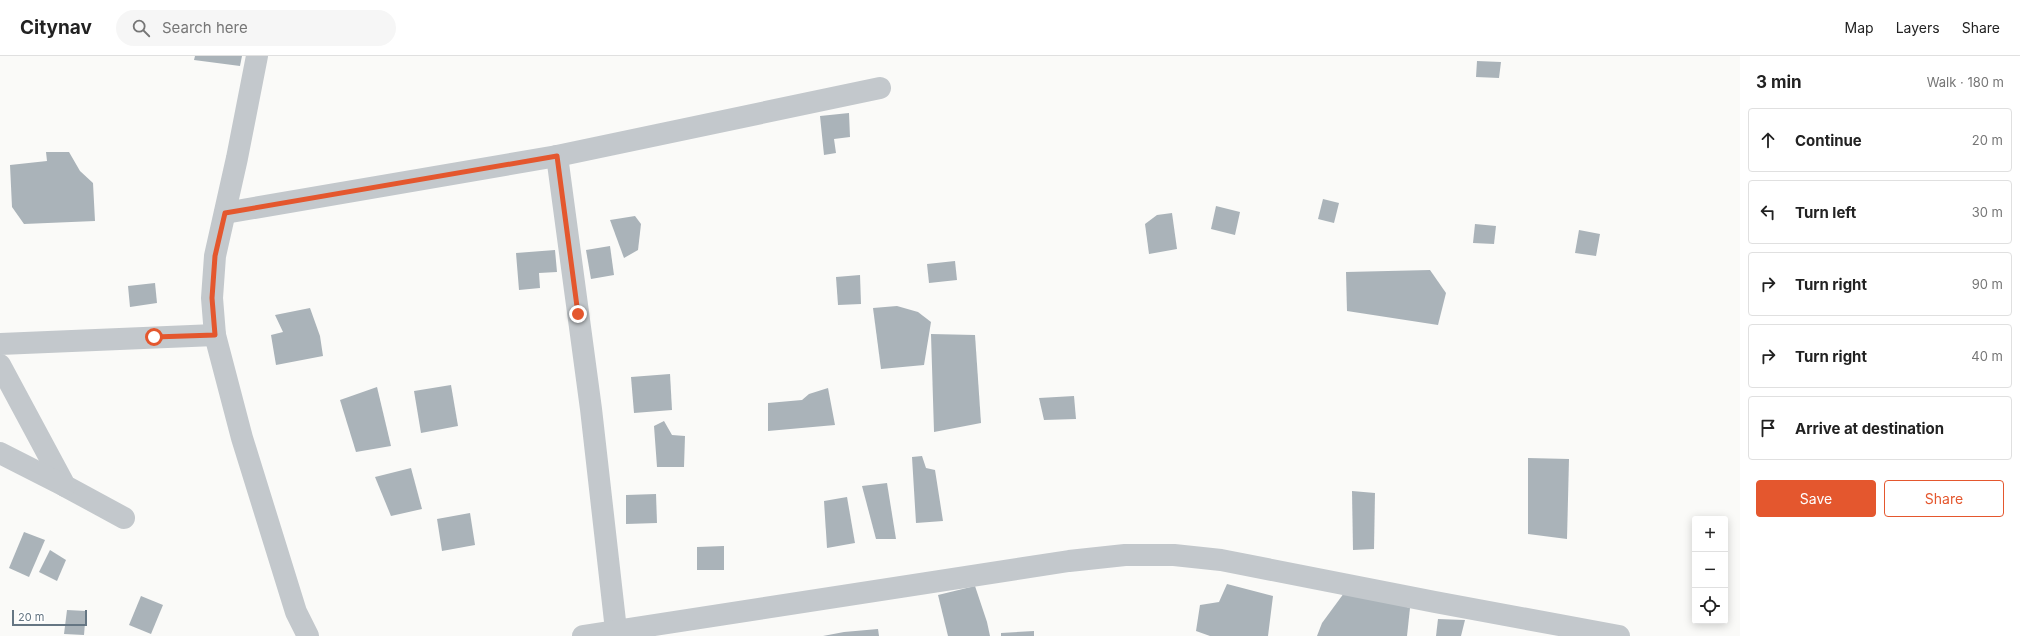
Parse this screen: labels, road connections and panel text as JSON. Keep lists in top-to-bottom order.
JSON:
{
  "scale_bar": "20 m",
  "page": {
    "header": "Citynav",
    "search": "Search here",
    "nav": ["Map", "Layers", "Share"],
    "heading": ["3 min", "Walk · 180 m"],
    "list": [
      ["Continue", "20 m"],
      ["Turn left", "30 m"],
      ["Turn right", "90 m"],
      ["Turn right", "40 m"],
      "Arrive at destination"
    ],
    "buttons": ["Save", "Share"],
    "map_buttons": ["+", "−"],
    "scale": "20 m"
  }
}
